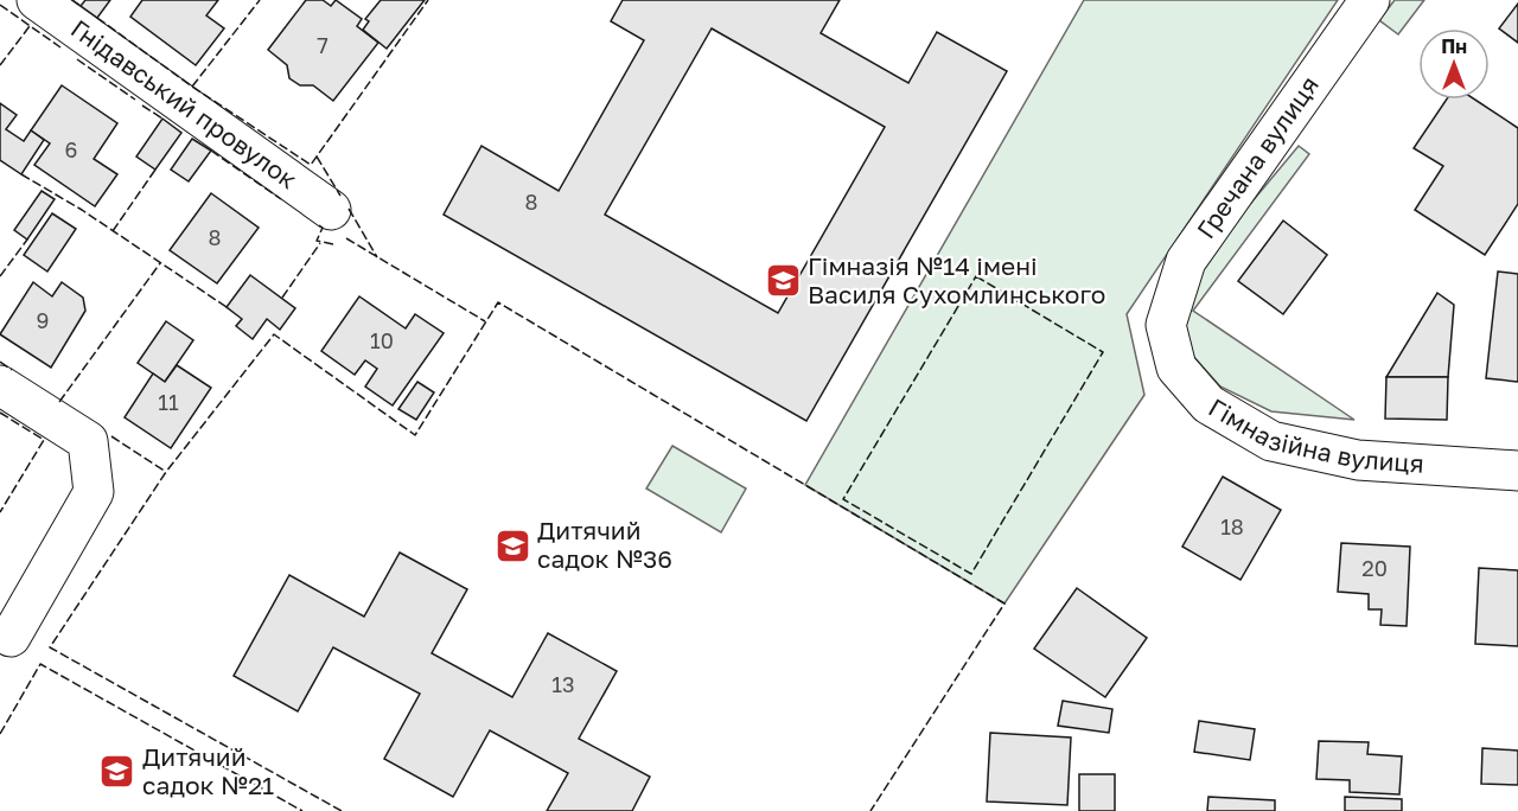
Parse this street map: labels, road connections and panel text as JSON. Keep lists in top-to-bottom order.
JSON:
{
  "streets": {
    "street": ["Гнідавський провулок", "Гречана вулиця", "Гімназійна вулиця"]
  },
  "crossings": [
    ["Гречана вулиця", "Гімназійна вулиця"]
  ],
  "places": {
    "school or university": ["Гімназія №14 імені Василя Сухомлинського", "Дитячий садок №36", "Дитячий садок №21"]
  },
  "house_numbers": [
    "7",
    "6",
    "8",
    "8",
    "9",
    "10",
    "11",
    "18",
    "20",
    "13"
  ],
  "north": "top"
}
